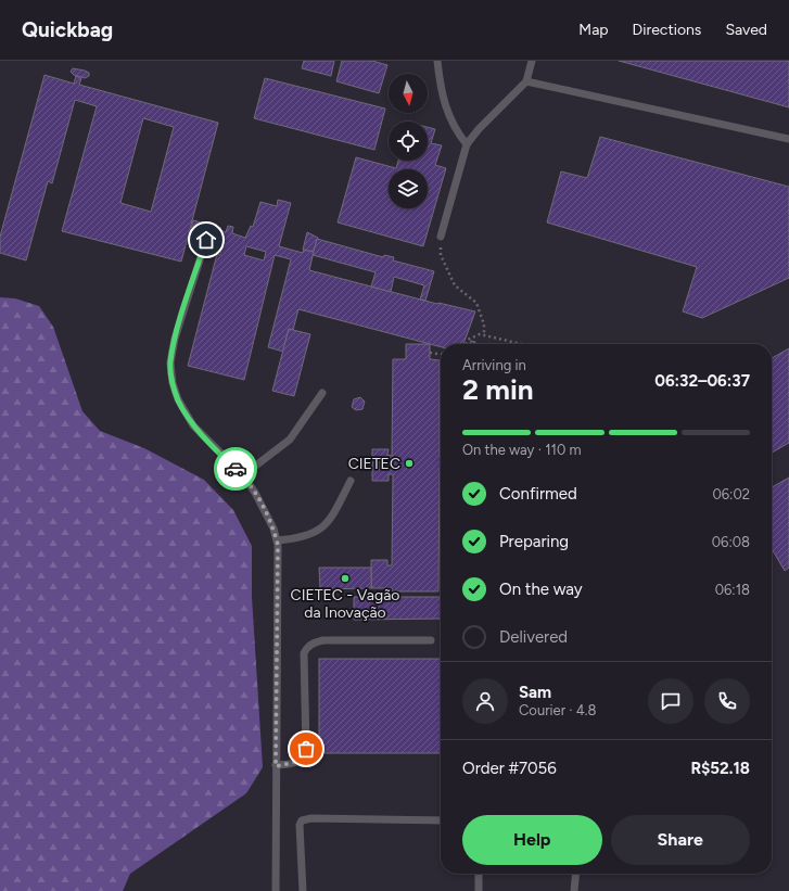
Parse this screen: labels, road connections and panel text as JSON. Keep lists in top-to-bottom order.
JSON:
{
  "places": ["CIETEC", "CIETEC - Vagão da Inovação"],
  "north": "bottom",
  "page": {
    "header": "Quickbag",
    "nav": ["Map", "Directions", "Saved"],
    "heading": ["2 min", "Arriving in", "06:32–06:37"],
    "panel": [
      "Sam",
      "Courier · 4.8",
      "Order #7056",
      "R$52.18"
    ],
    "bar": "On the way · 110 m",
    "list": [
      ["Confirmed", "06:02"],
      ["Preparing", "06:08"],
      ["On the way", "06:18"],
      "Delivered"
    ],
    "buttons": ["Help", "Share"]
  }
}
